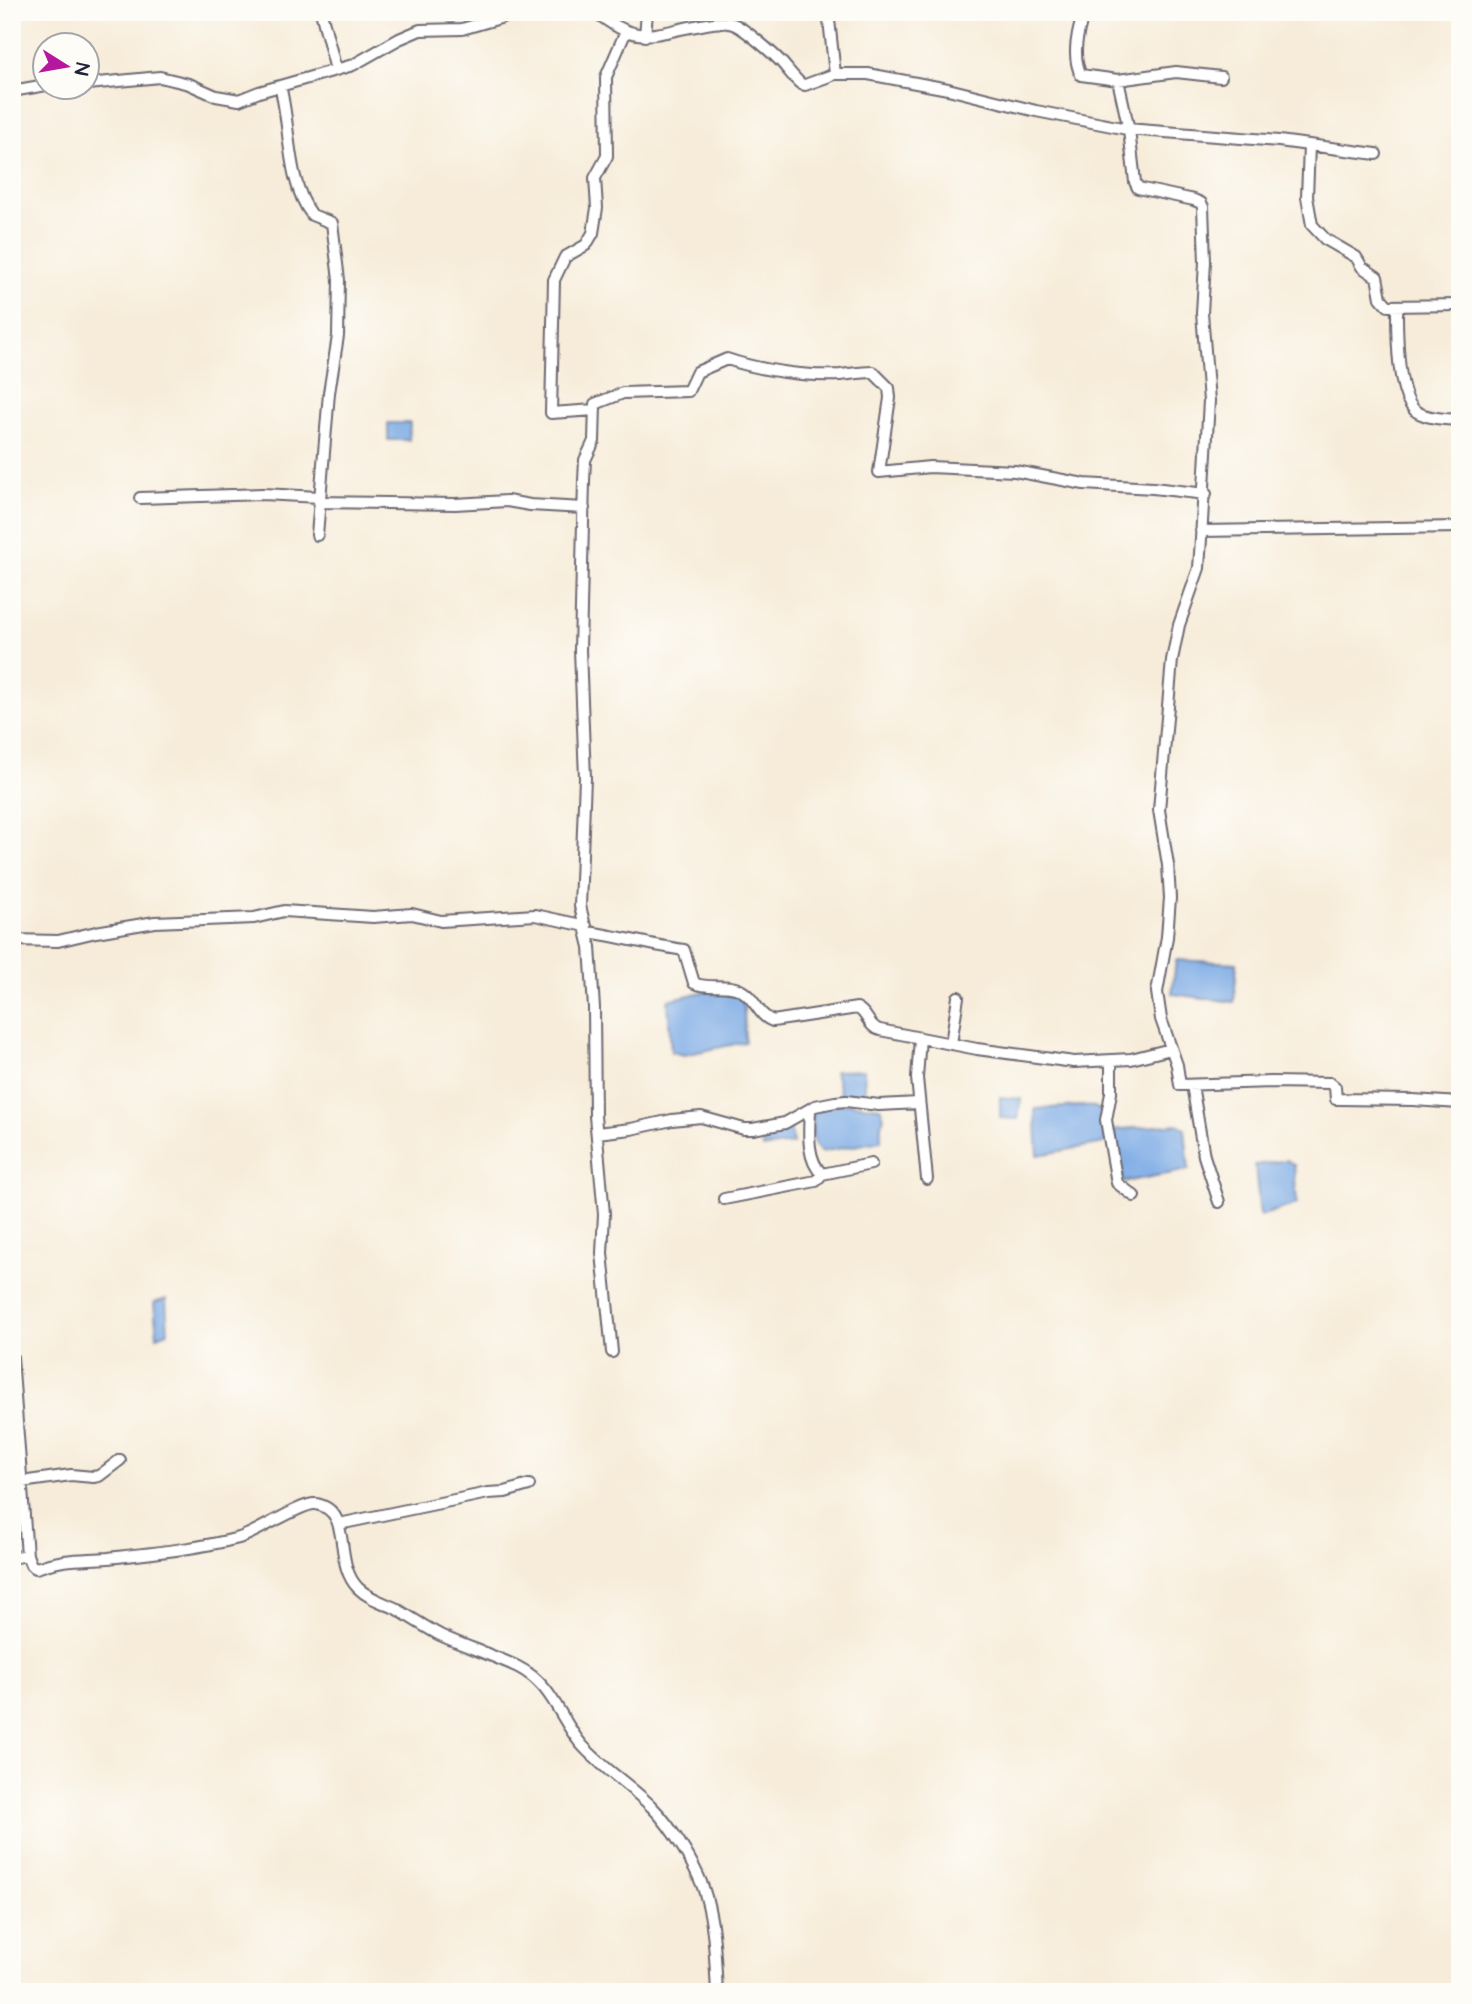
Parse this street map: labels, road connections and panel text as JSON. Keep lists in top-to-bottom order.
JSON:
{
  "north": "right"
}
